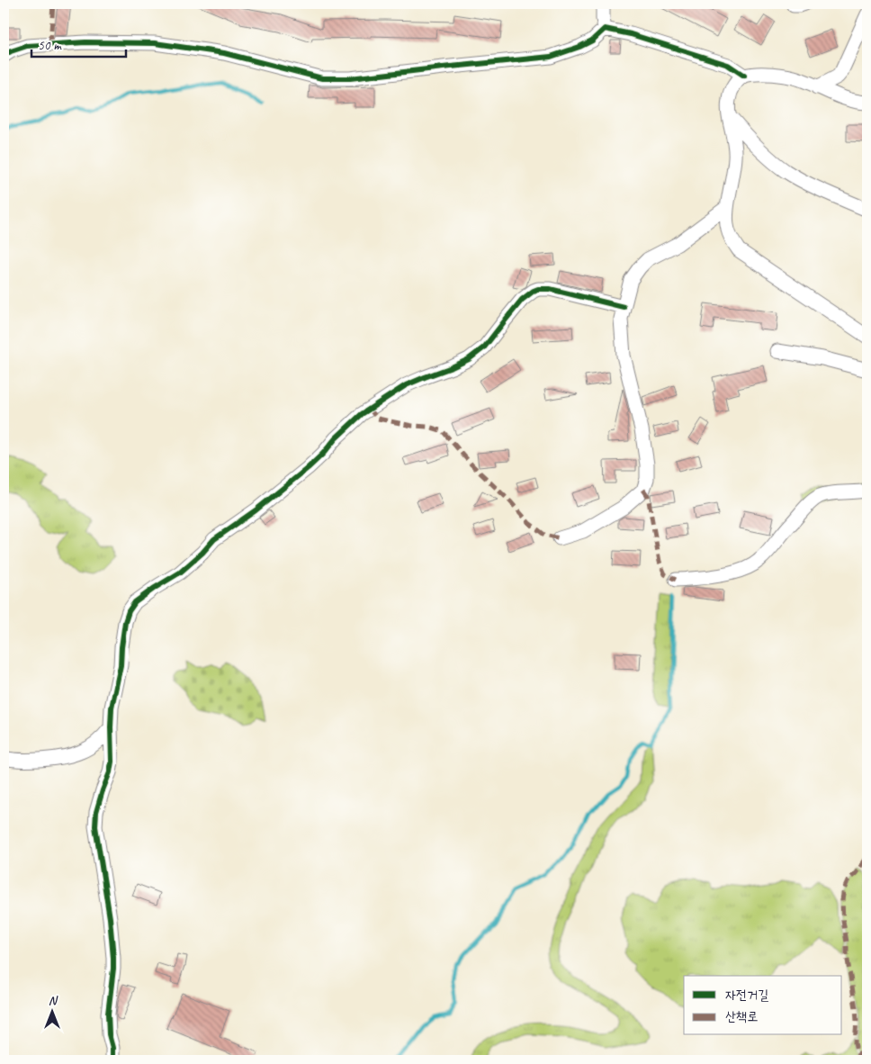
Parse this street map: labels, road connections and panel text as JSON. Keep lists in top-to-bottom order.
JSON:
{
  "legend": ["자전거길", "산책로"],
  "scale_bar": "50 m",
  "north": "top"
}
